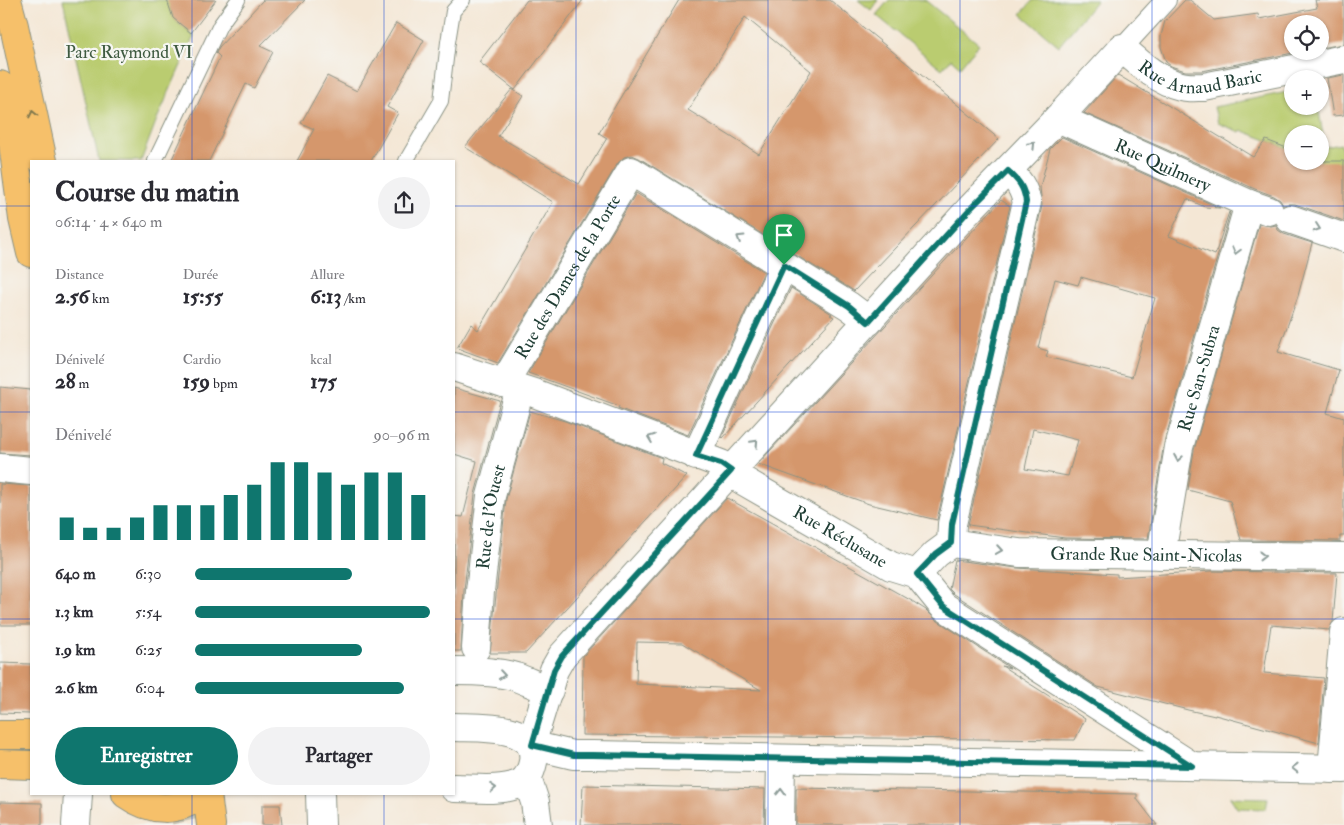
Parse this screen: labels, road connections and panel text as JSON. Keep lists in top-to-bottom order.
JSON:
{
  "streets": {
    "street": [
      "Rue Arnaud Baric",
      "Rue Quilmery",
      "Rue des Dames de la Porte",
      "Rue San-Subra",
      "Rue de l'Ouest",
      "Rue Réclusane",
      "Grande Rue Saint-Nicolas"
    ]
  },
  "crossings": [
    ["Rue Quilmery", "Rue San-Subra"],
    ["Rue des Dames de la Porte", "Rue de l'Ouest"],
    ["Rue des Dames de la Porte", "Rue Réclusane"],
    ["Rue San-Subra", "Grande Rue Saint-Nicolas"],
    ["Rue de l'Ouest", "Rue Réclusane"]
  ],
  "one_way": ["Rue Réclusane"],
  "parks": ["Parc Raymond VI"],
  "page": {
    "map_buttons": ["+", "−"],
    "heading": ["Course du matin", "06:14 · 4 × 640 m"],
    "stats": [
      ["Distance", "2.56 km"],
      ["Durée", "15:55"],
      ["Allure", "6:13 /km"],
      ["Dénivelé", "28 m"],
      ["Cardio", "159 bpm"],
      ["kcal", "175"]
    ],
    "chart": ["Dénivelé", "90–96 m"],
    "list": [
      {
        "name": "640 m",
        "note": "6:30"
      },
      {
        "name": "1.3 km",
        "note": "5:54"
      },
      {
        "name": "1.9 km",
        "note": "6:25"
      },
      {
        "name": "2.6 km",
        "note": "6:04"
      }
    ],
    "buttons": ["Enregistrer", "Partager"]
  }
}
